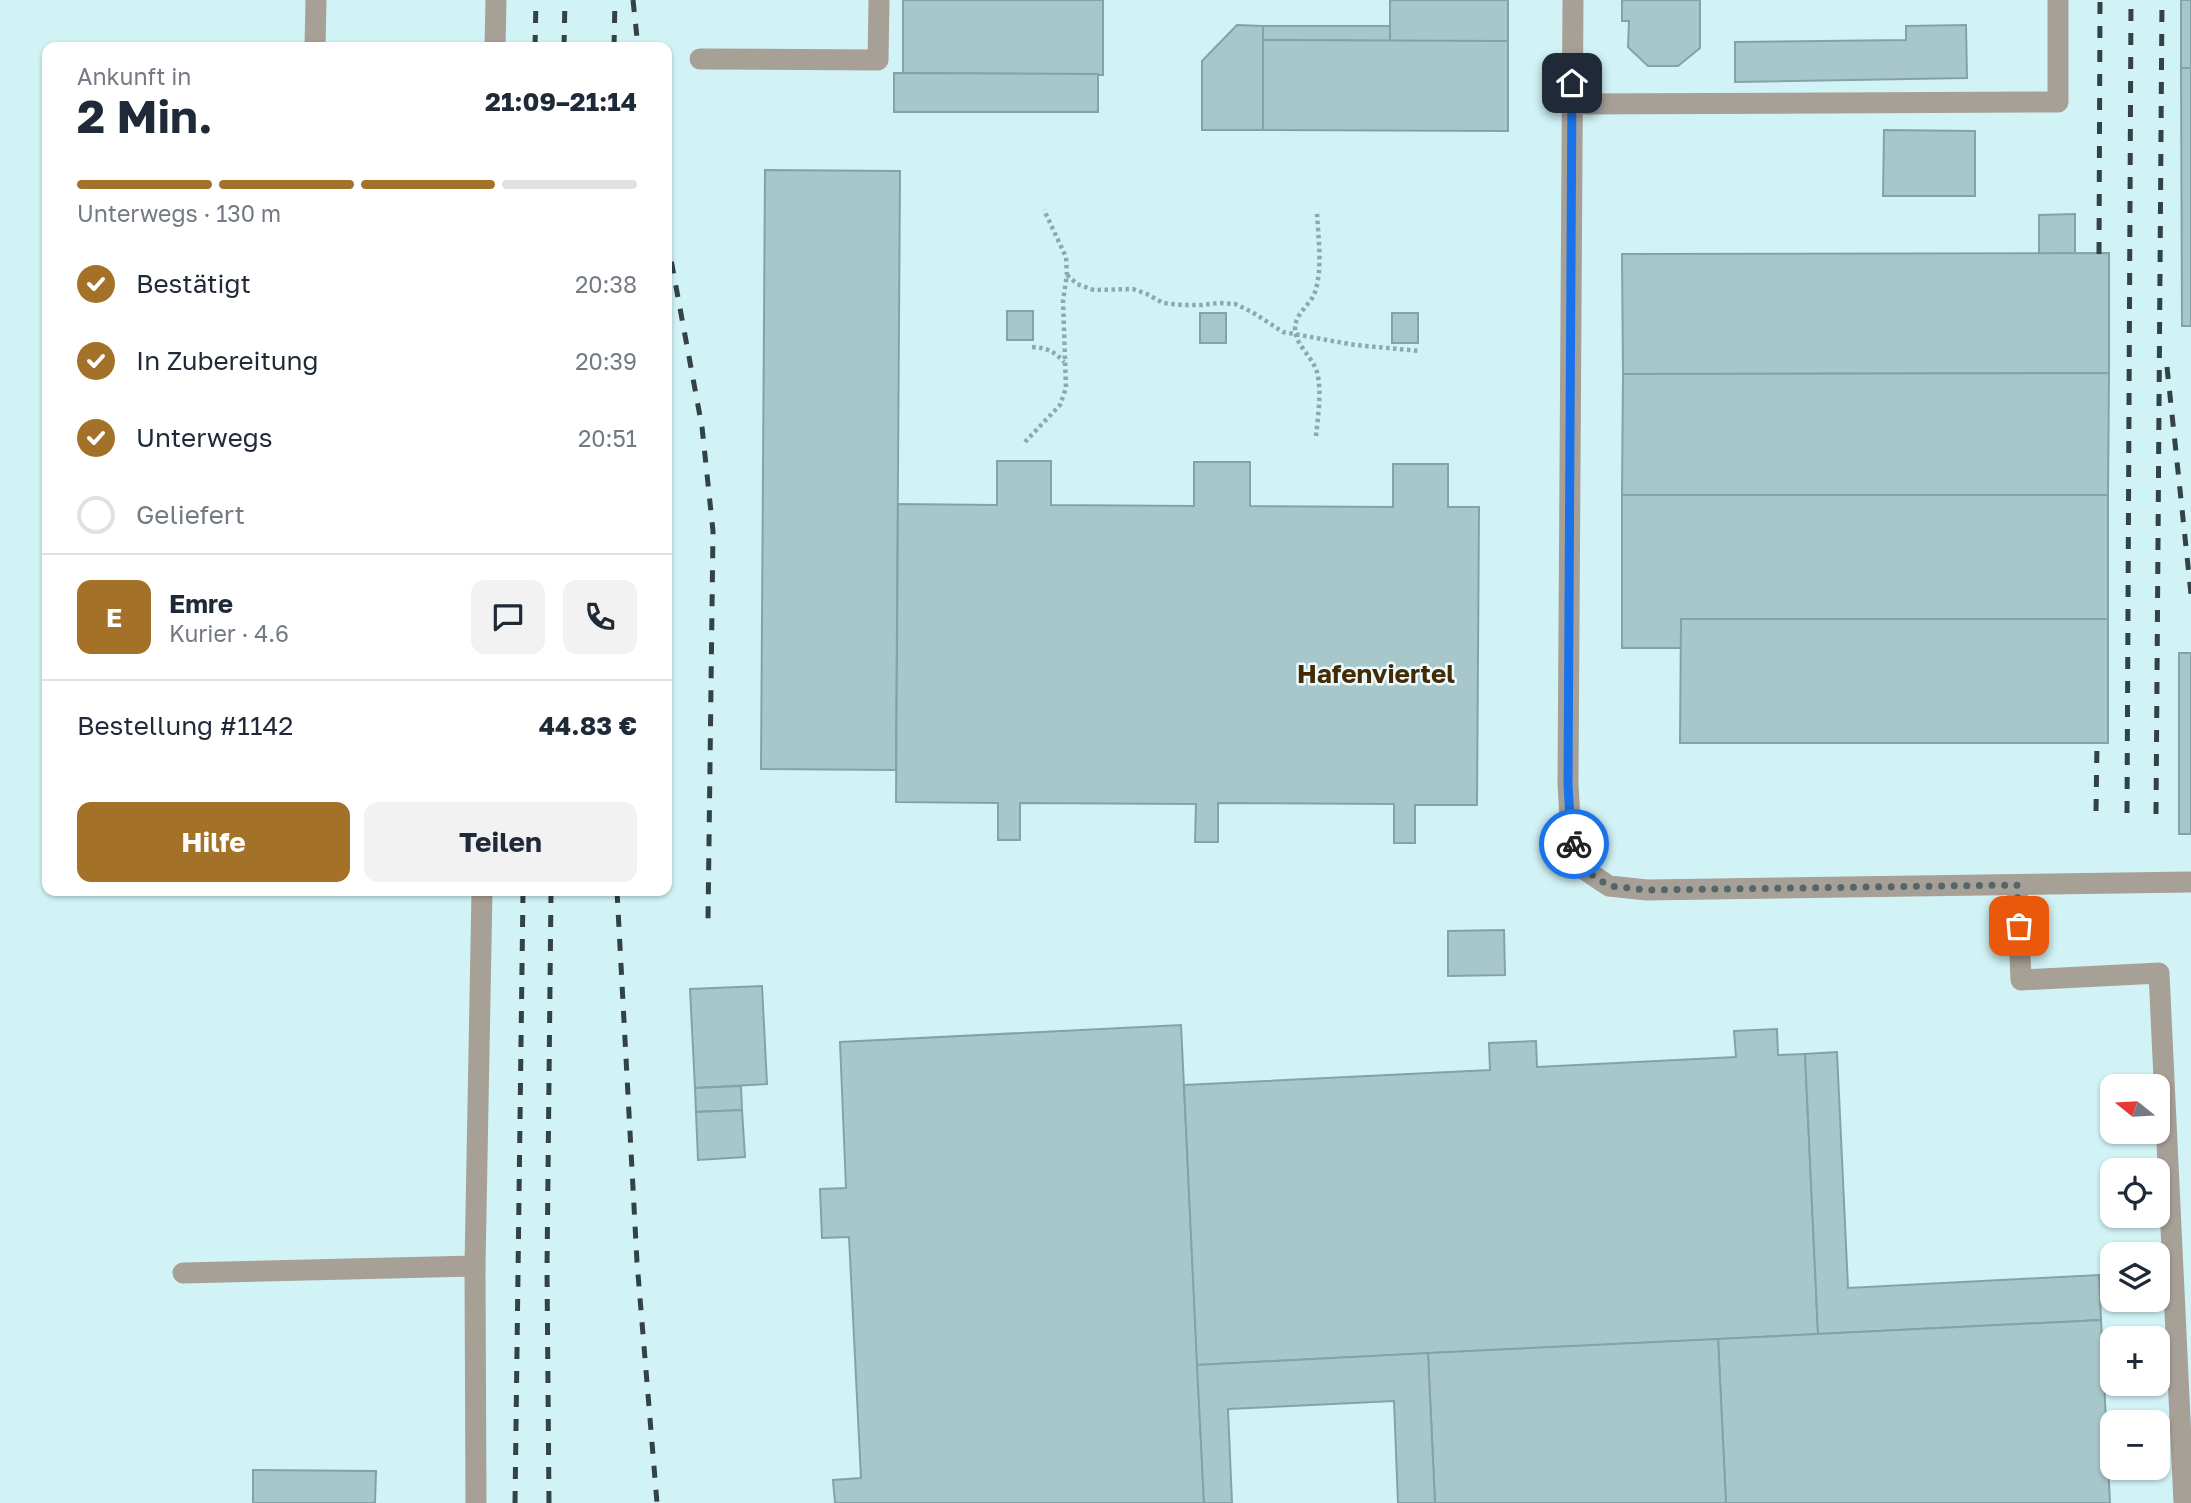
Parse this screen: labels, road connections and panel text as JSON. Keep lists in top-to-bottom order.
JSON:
{
  "districts": ["Hafenviertel"],
  "north": "left",
  "page": {
    "heading": ["2 Min.", "Ankunft in", "21:09–21:14"],
    "panel": [
      "Emre",
      "Kurier · 4.6",
      "Bestellung #1142",
      "44.83 €"
    ],
    "bar": "Unterwegs · 130 m",
    "list": [
      ["Bestätigt", "20:38"],
      ["In Zubereitung", "20:39"],
      ["Unterwegs", "20:51"],
      "Geliefert"
    ],
    "round": "E",
    "buttons": ["Hilfe", "Teilen"],
    "map_buttons": ["+", "−"]
  }
}
